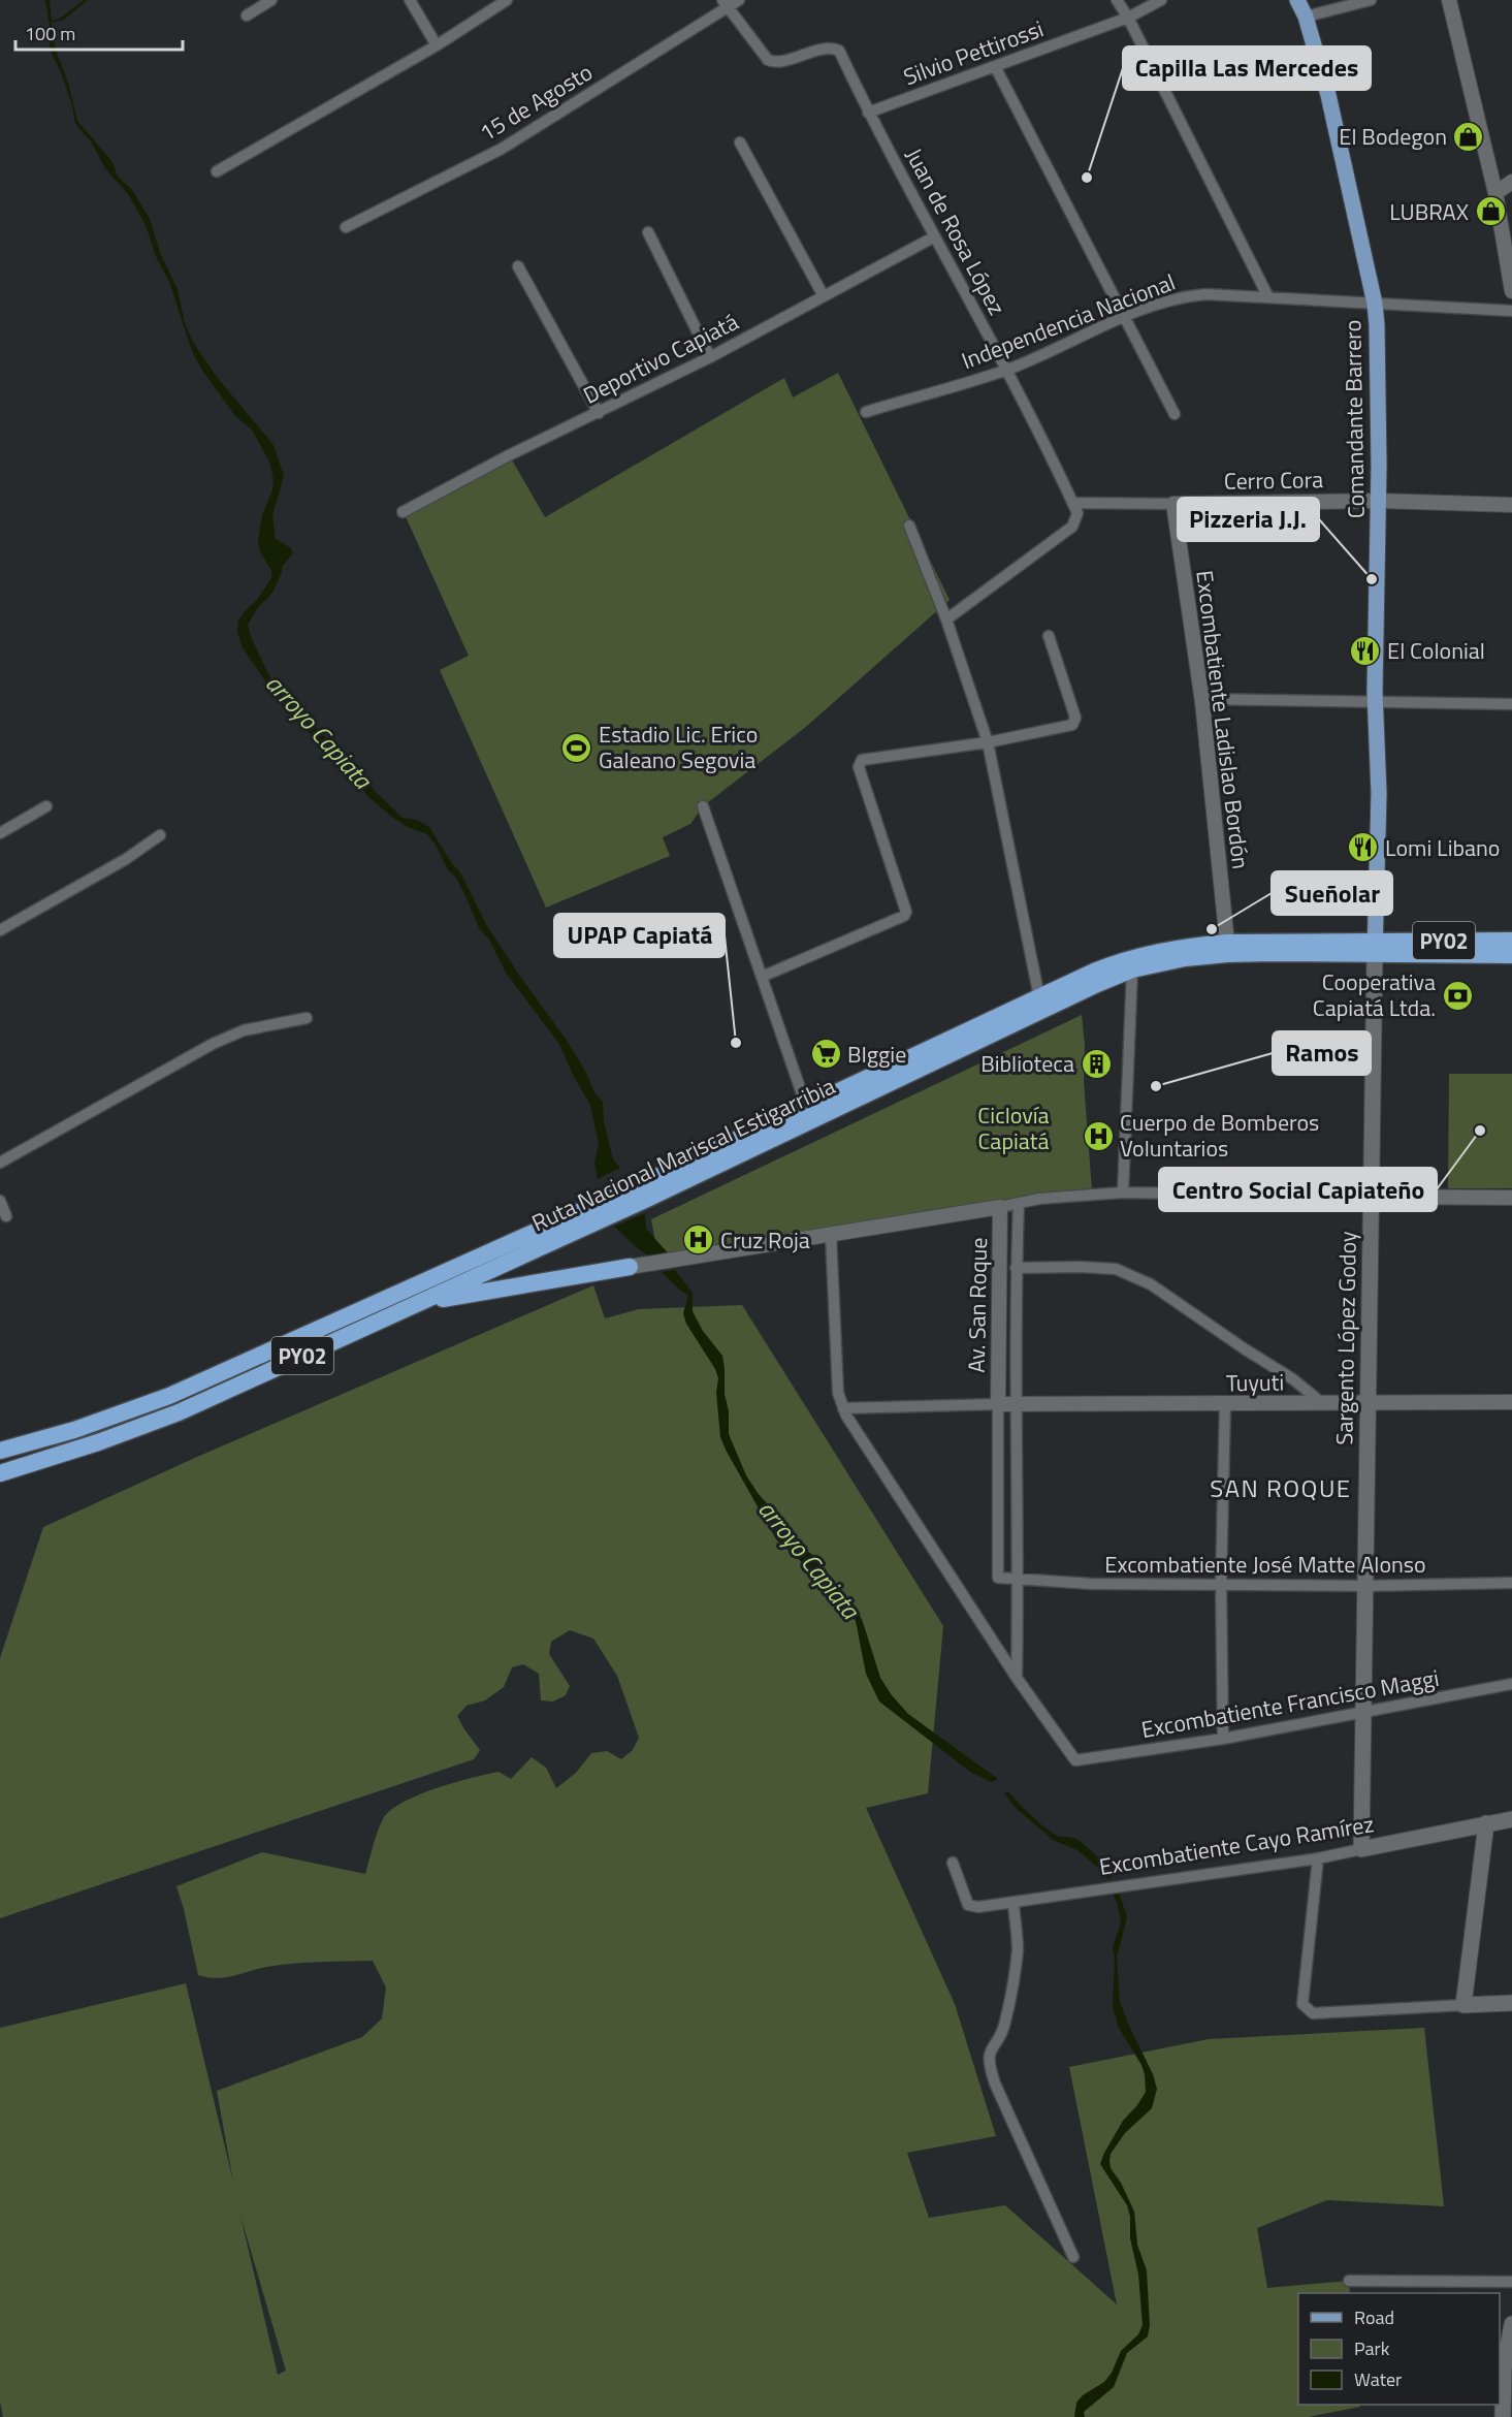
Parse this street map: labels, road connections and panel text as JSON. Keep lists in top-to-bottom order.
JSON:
{
  "streets": {
    "highway": ["PY02", "Ruta Nacional Mariscal Estigarribia"],
    "main road": ["Comandante Barrero", "Sargento López Godoy", "Excombatiente Cayo Ramírez"],
    "street": [
      "Silvio Pettirossi",
      "15 de Agosto",
      "Juan de Rosa López",
      "Independencia Nacional",
      "Deportivo Capiatá",
      "Cerro Cora",
      "Excombatiente Ladislao Bordón",
      "Av. San Roque",
      "Tuyuti",
      "Excombatiente José Matte Alonso",
      "Excombatiente Francisco Maggi"
    ]
  },
  "crossings": [
    ["Silvio Pettirossi", "Juan de Rosa López"],
    ["15 de Agosto", "Juan de Rosa López"],
    ["Juan de Rosa López", "Independencia Nacional"],
    ["Juan de Rosa López", "Deportivo Capiatá"],
    ["Juan de Rosa López", "Cerro Cora"],
    ["Independencia Nacional", "Comandante Barrero"],
    ["Comandante Barrero", "Cerro Cora"],
    ["Comandante Barrero", "Ruta Nacional Mariscal Estigarribia"],
    ["Comandante Barrero", "Sargento López Godoy"],
    ["Cerro Cora", "Excombatiente Ladislao Bordón"],
    ["Excombatiente Ladislao Bordón", "Ruta Nacional Mariscal Estigarribia"],
    ["Ruta Nacional Mariscal Estigarribia", "Sargento López Godoy"],
    ["Av. San Roque", "Tuyuti"],
    ["Sargento López Godoy", "Tuyuti"],
    ["Sargento López Godoy", "Excombatiente José Matte Alonso"],
    ["Sargento López Godoy", "Excombatiente Francisco Maggi"],
    ["Sargento López Godoy", "Excombatiente Cayo Ramírez"]
  ],
  "districts": ["SAN ROQUE"],
  "water": ["arroyo Capiata"],
  "parks": ["Ciclovía Capiatá"],
  "places": {
    "shop": ["El Bodegon", "LUBRAX"],
    "other": [
      "Capilla Las Mercedes",
      "Pizzeria J.J.",
      "Sueñolar",
      "UPAP Capiatá",
      "Ramos",
      "Centro Social Capiateño"
    ],
    "restaurant": ["El Colonial", "Lomi Libano"],
    "sports": ["Estadio Lic. Erico Galeano Segovia"],
    "bank": ["Cooperativa Capiatá Ltda."],
    "supermarket": ["BIggie"],
    "building": ["Biblioteca"],
    "hospital": ["Cuerpo de Bomberos Voluntarios", "Cruz Roja"]
  },
  "legend": ["Road", "Park", "Water"],
  "scale_bar": "100 m"
}
